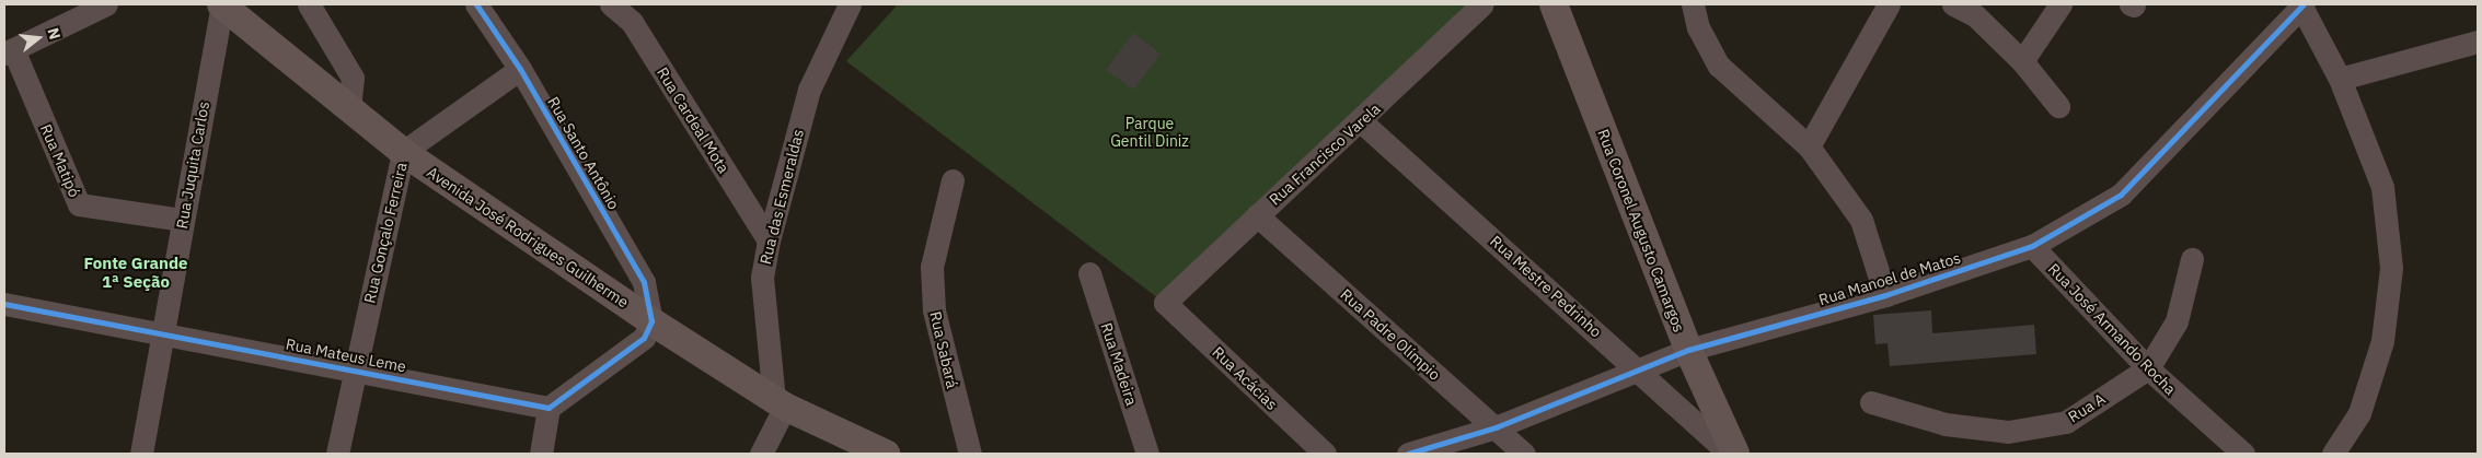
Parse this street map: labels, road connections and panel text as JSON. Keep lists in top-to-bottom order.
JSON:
{
  "streets": {
    "main road": ["Rua Coronel Augusto Camargos", "Avenida José Rodrigues Guilherme"],
    "street": [
      "Rua Cardeal Mota",
      "Rua Santo Antônio",
      "Rua Francisco Varela",
      "Rua Matipó",
      "Rua Juquita Carlos",
      "Rua das Esmeraldas",
      "Rua Gonçalo Ferreira",
      "Rua Manoel de Matos",
      "Rua Mestre Pedrinho",
      "Rua José Armando Rocha",
      "Rua Padre Olímpio",
      "Rua Sabará",
      "Rua Mateus Leme",
      "Rua Madeira",
      "Rua Acácias",
      "Rua A"
    ]
  },
  "crossings": [
    ["Rua Cardeal Mota", "Rua das Esmeraldas"],
    ["Rua Santo Antônio", "Rua Gonçalo Ferreira"],
    ["Rua Santo Antônio", "Avenida José Rodrigues Guilherme"],
    ["Rua Francisco Varela", "Rua Mestre Pedrinho"],
    ["Rua Francisco Varela", "Rua Padre Olímpio"],
    ["Rua Francisco Varela", "Rua Acácias"],
    ["Rua Matipó", "Rua Juquita Carlos"],
    ["Rua Juquita Carlos", "Avenida José Rodrigues Guilherme"],
    ["Rua Juquita Carlos", "Rua Mateus Leme"],
    ["Rua das Esmeraldas", "Avenida José Rodrigues Guilherme"],
    ["Rua Coronel Augusto Camargos", "Rua Manoel de Matos"],
    ["Rua Gonçalo Ferreira", "Avenida José Rodrigues Guilherme"],
    ["Rua Gonçalo Ferreira", "Rua Mateus Leme"],
    ["Rua Manoel de Matos", "Rua Mestre Pedrinho"],
    ["Rua Manoel de Matos", "Rua José Armando Rocha"],
    ["Rua Manoel de Matos", "Rua Padre Olímpio"],
    ["Rua José Armando Rocha", "Rua A"]
  ],
  "districts": ["Fonte Grande 1ª Seção"],
  "parks": ["Parque Gentil Diniz"],
  "north": "right"
}
